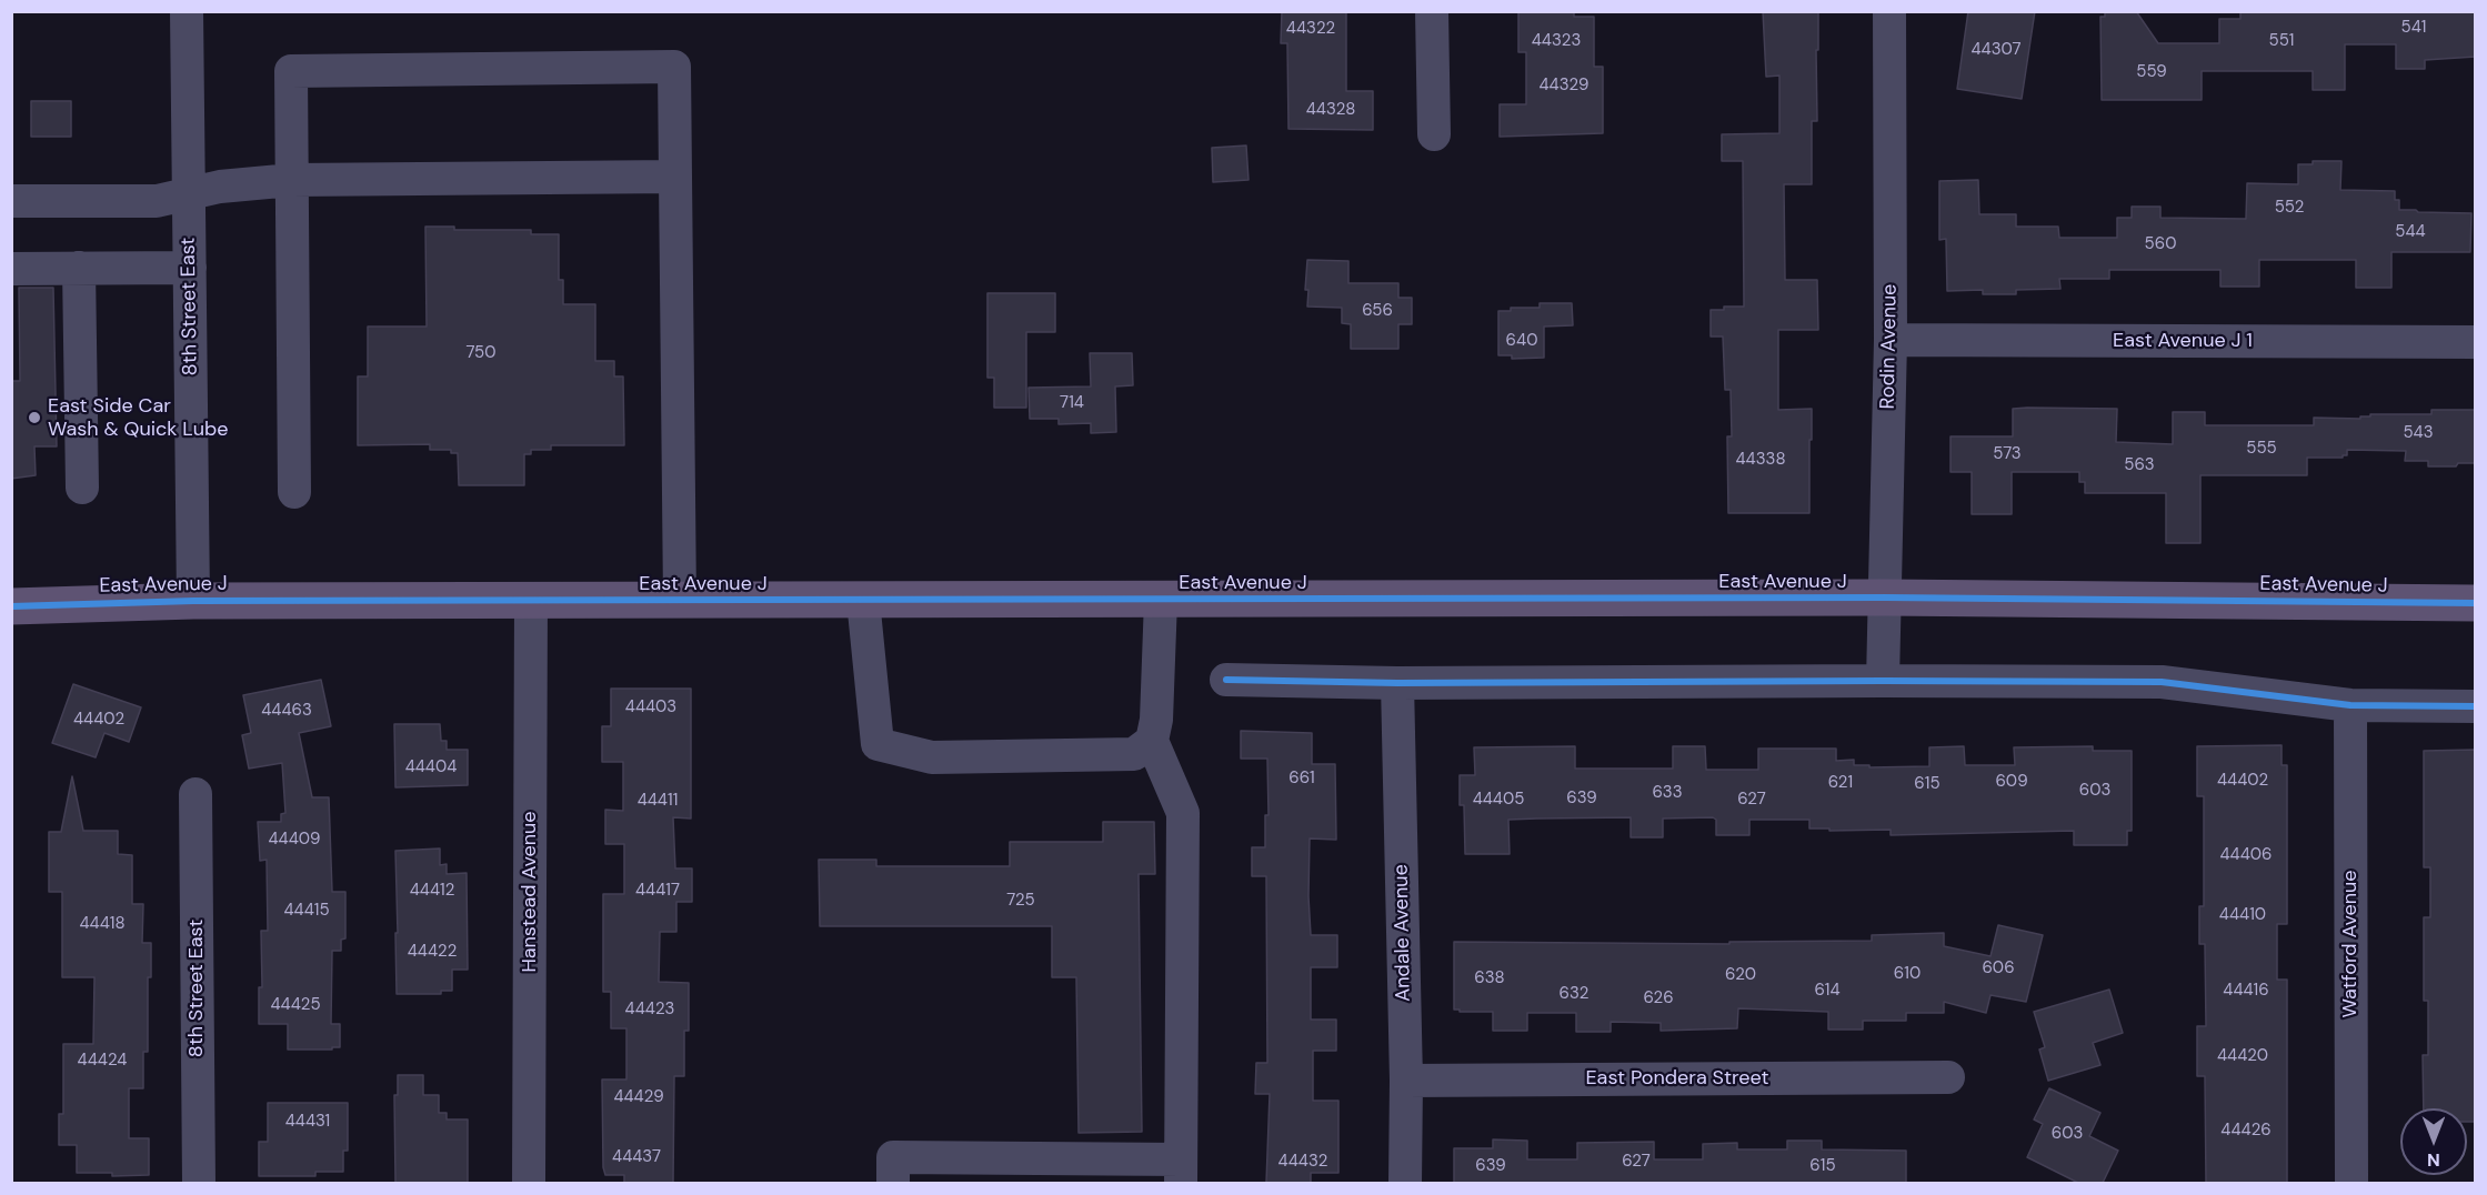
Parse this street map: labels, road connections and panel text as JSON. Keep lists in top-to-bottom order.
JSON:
{
  "streets": {
    "main road": ["East Avenue J"],
    "street": [
      "8th Street East",
      "East Avenue J 1",
      "Rodin Avenue",
      "Hanstead Avenue",
      "Andale Avenue",
      "Watford Avenue",
      "East Pondera Street"
    ]
  },
  "crossings": [
    ["8th Street East", "East Avenue J"],
    ["East Avenue J 1", "Rodin Avenue"],
    ["Rodin Avenue", "East Avenue J"],
    ["East Avenue J", "Hanstead Avenue"],
    ["Andale Avenue", "East Pondera Street"]
  ],
  "places": ["East Side Car Wash & Quick Lube"],
  "house_numbers": [
    "541",
    "44322",
    "44323",
    "551",
    "44307",
    "559",
    "44329",
    "44328",
    "552",
    "544",
    "560",
    "656",
    "640",
    "750",
    "714",
    "543",
    "555",
    "573",
    "44338",
    "563",
    "44403",
    "44463",
    "44402",
    "44404",
    "661",
    "44402",
    "609",
    "621",
    "615",
    "603",
    "633",
    "639",
    "44405",
    "627",
    "44411",
    "44409",
    "44406",
    "44412",
    "44417",
    "725",
    "44415",
    "44410",
    "44418",
    "44422",
    "606",
    "610",
    "620",
    "638",
    "614",
    "44416",
    "632",
    "626",
    "44425",
    "44423",
    "44420",
    "44424",
    "44429",
    "44431",
    "44426",
    "603",
    "44437",
    "44432",
    "627",
    "639",
    "615"
  ],
  "north": "bottom"
}
